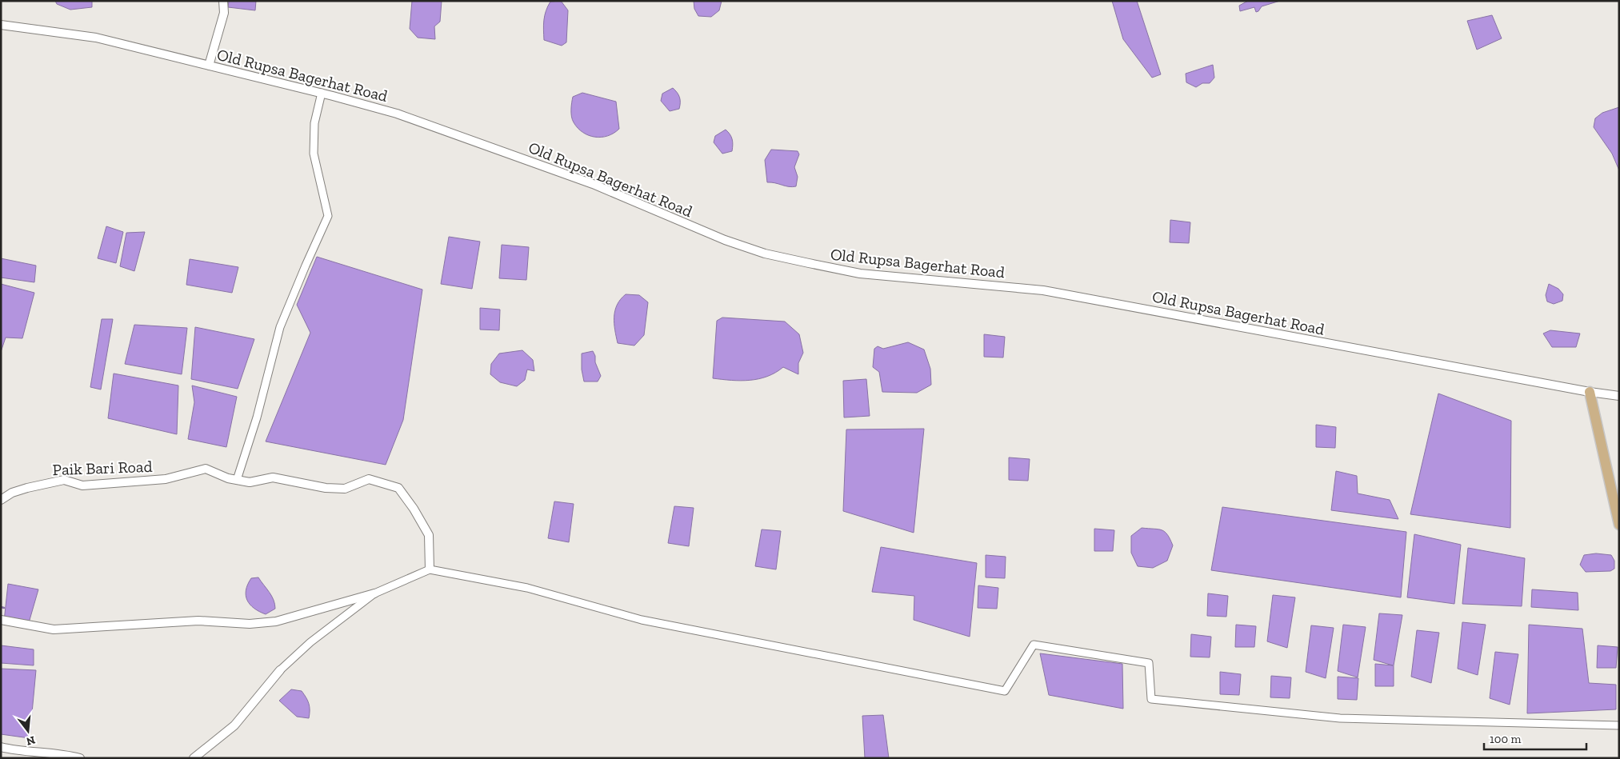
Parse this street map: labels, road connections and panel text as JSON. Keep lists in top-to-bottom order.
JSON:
{
  "streets": {
    "street": ["Old Rupsa Bagerhat Road", "Paik Bari Road"]
  },
  "scale_bar": "100 m",
  "north": "bottom"
}
